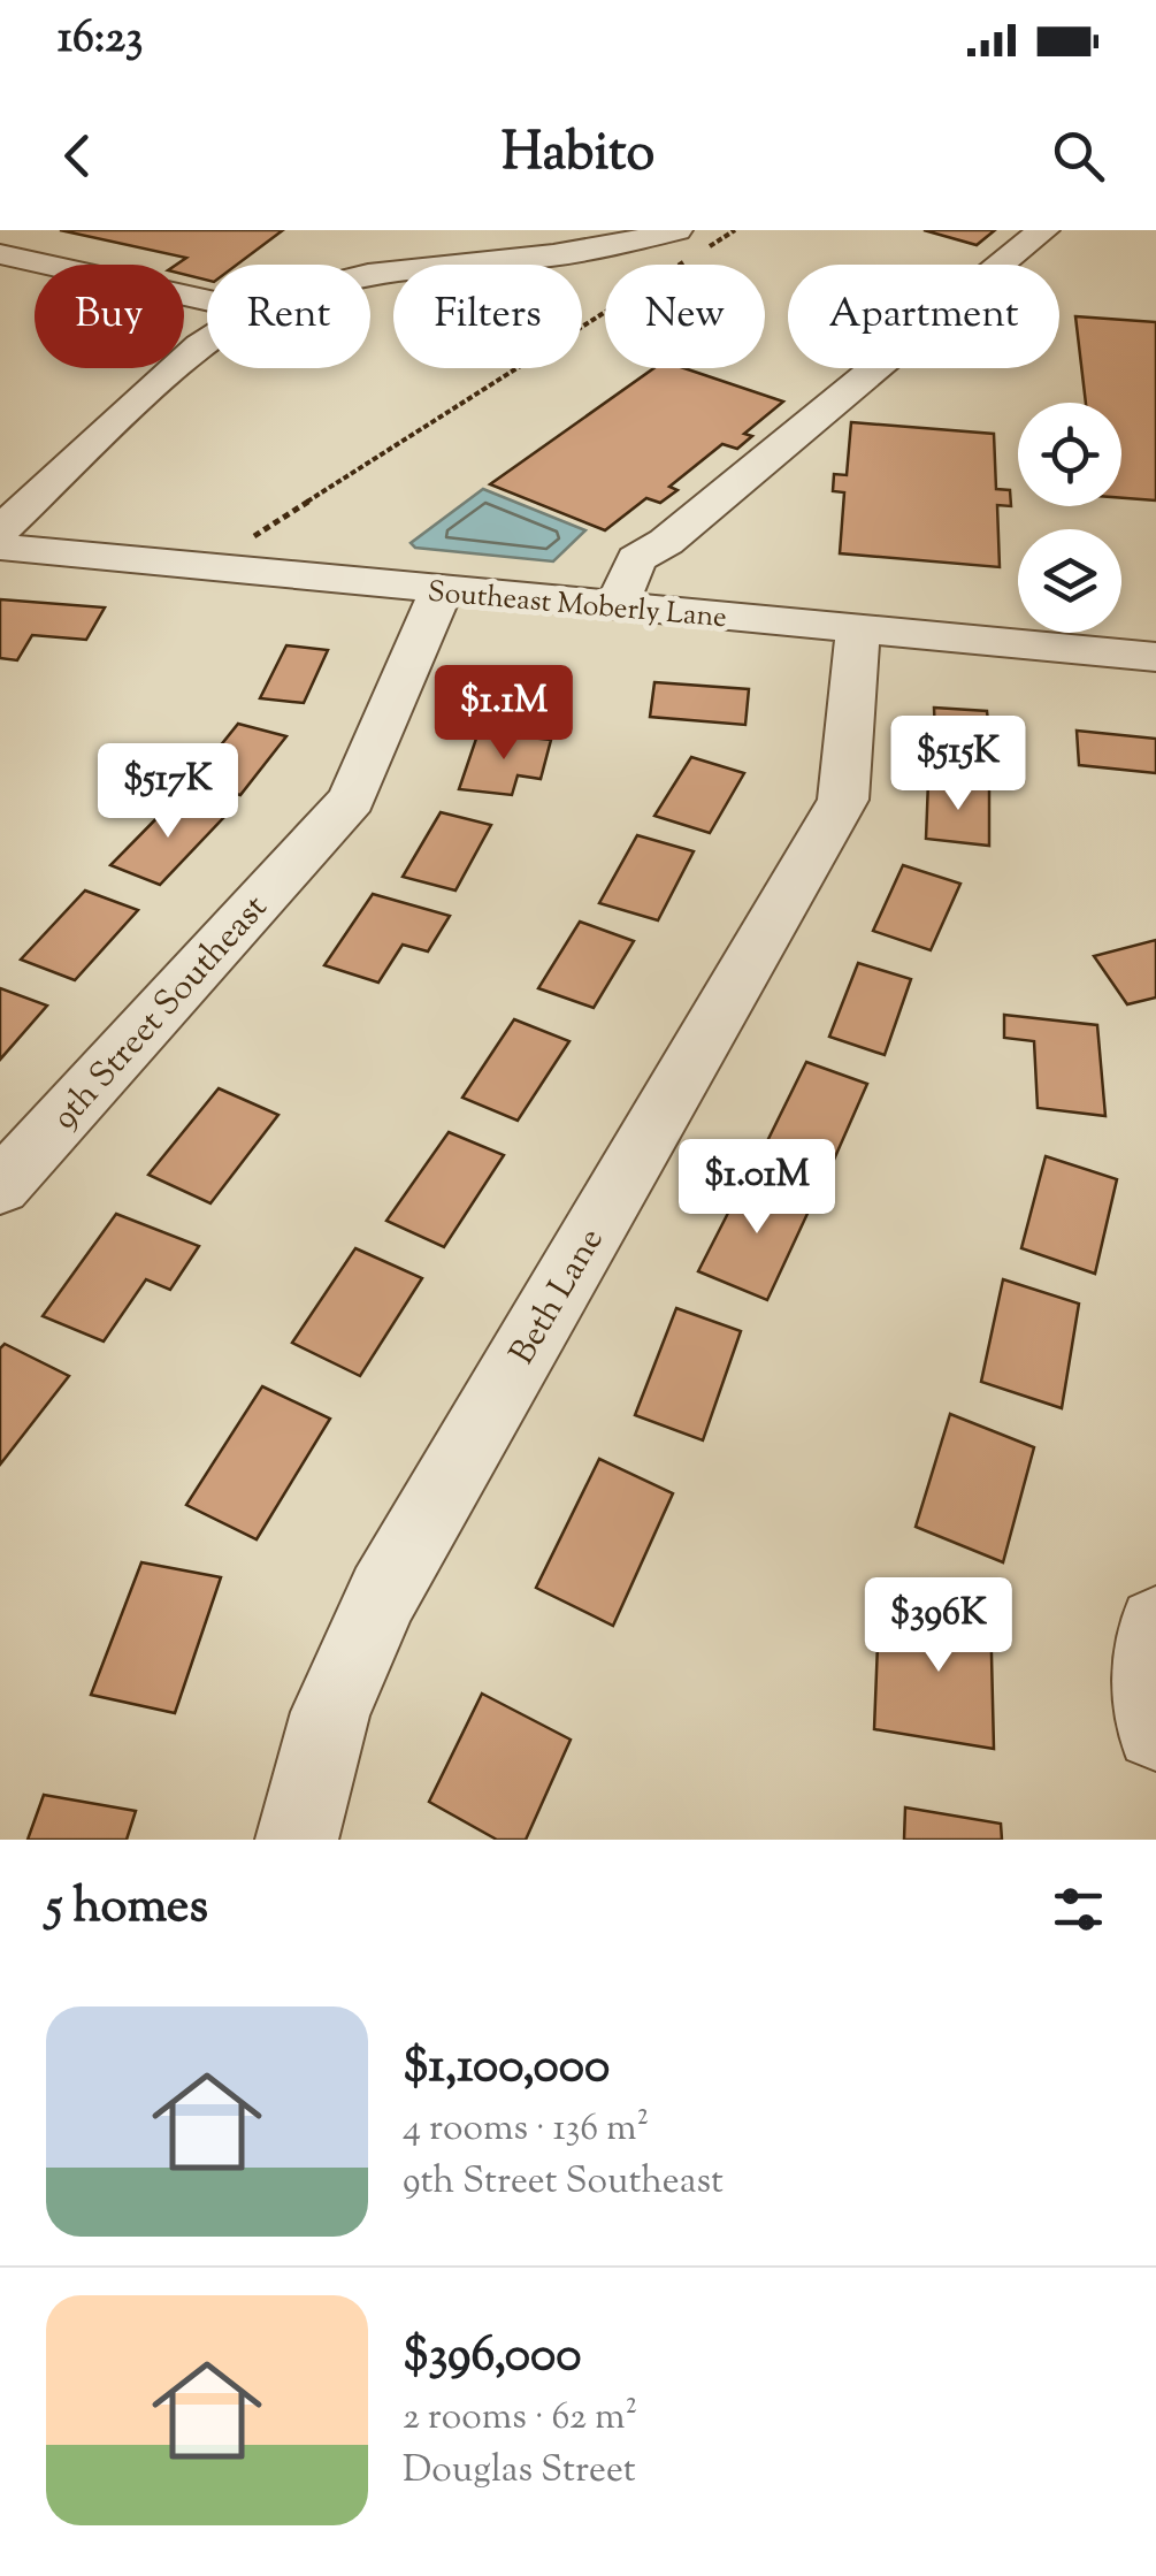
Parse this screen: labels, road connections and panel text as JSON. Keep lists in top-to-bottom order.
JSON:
{
  "streets": {
    "street": ["Southeast Moberly Lane", "9th Street Southeast", "Beth Lane"]
  },
  "crossings": [
    ["Southeast Moberly Lane", "9th Street Southeast"],
    ["Southeast Moberly Lane", "Beth Lane"]
  ],
  "page": {
    "status": "16:23",
    "header": "Habito",
    "chip": [
      "Buy",
      "Rent",
      "Filters",
      "New",
      "Apartment"
    ],
    "price": [
      "$1.1M",
      "$515K",
      "$517K",
      "$1.01M",
      "$396K"
    ],
    "heading": "5 homes",
    "list": [
      {
        "name": "$1,100,000",
        "note": "4 rooms · 136 m² · 9th Street Southeast"
      },
      {
        "name": "$396,000",
        "note": "2 rooms · 62 m² · Douglas Street"
      }
    ]
  }
}
